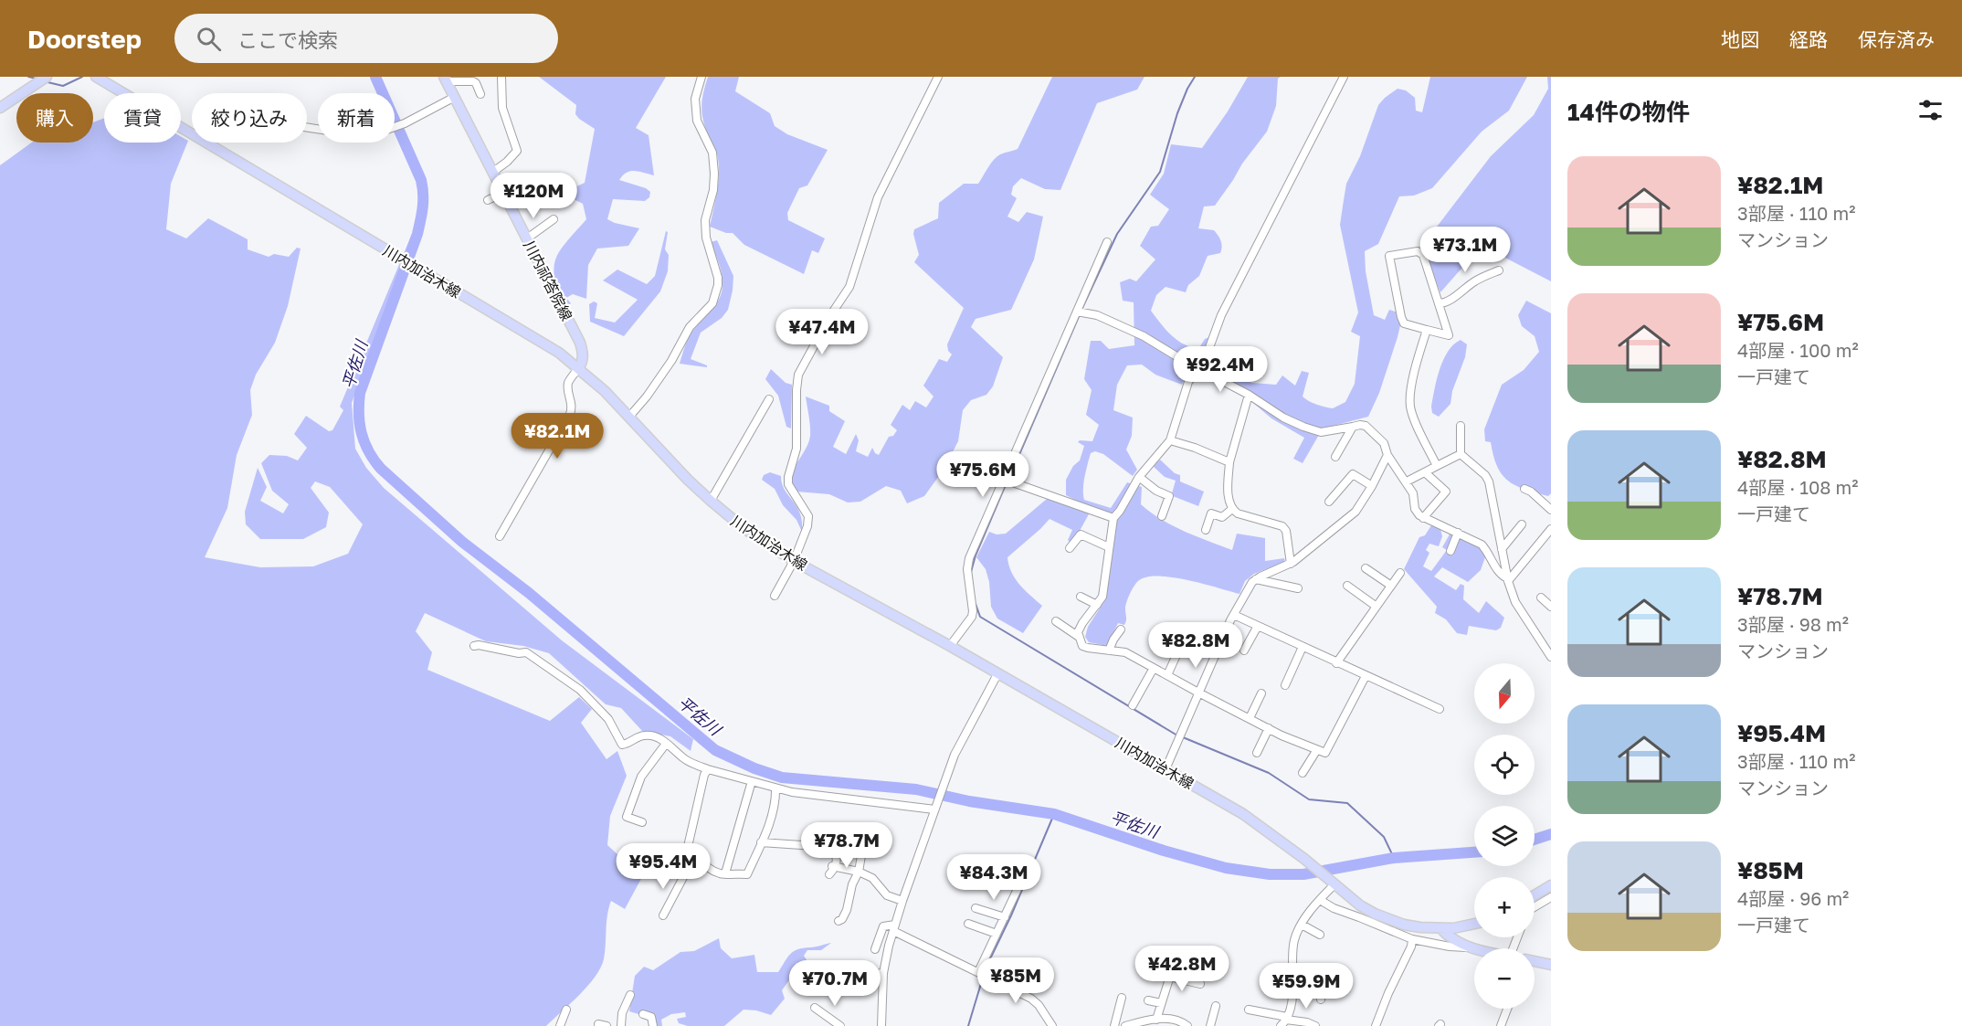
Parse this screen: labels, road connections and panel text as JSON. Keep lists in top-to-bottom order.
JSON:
{
  "streets": {
    "main road": ["川内加治木線", "川内祁答院線"]
  },
  "crossings": [
    ["川内加治木線", "川内祁答院線"]
  ],
  "water": ["平佐川"],
  "north": "bottom",
  "page": {
    "header": "Doorstep",
    "search": "ここで検索",
    "nav": ["地図", "経路", "保存済み"],
    "heading": "14件の物件",
    "chip": [
      "購入",
      "賃貸",
      "絞り込み",
      "新着"
    ],
    "list": [
      {
        "name": "¥82.1M",
        "note": "3部屋 · 110 m² · マンション"
      },
      {
        "name": "¥75.6M",
        "note": "4部屋 · 100 m² · 一戸建て"
      },
      {
        "name": "¥82.8M",
        "note": "4部屋 · 108 m² · 一戸建て"
      },
      {
        "name": "¥78.7M",
        "note": "3部屋 · 98 m² · マンション"
      },
      {
        "name": "¥95.4M",
        "note": "3部屋 · 110 m² · マンション"
      },
      {
        "name": "¥85M",
        "note": "4部屋 · 96 m² · 一戸建て"
      }
    ],
    "price": [
      "¥120M",
      "¥73.1M",
      "¥47.4M",
      "¥92.4M",
      "¥82.1M",
      "¥75.6M",
      "¥82.8M",
      "¥78.7M",
      "¥95.4M",
      "¥84.3M",
      "¥42.8M",
      "¥85M",
      "¥70.7M",
      "¥59.9M"
    ],
    "map_buttons": ["+", "−"]
  }
}
